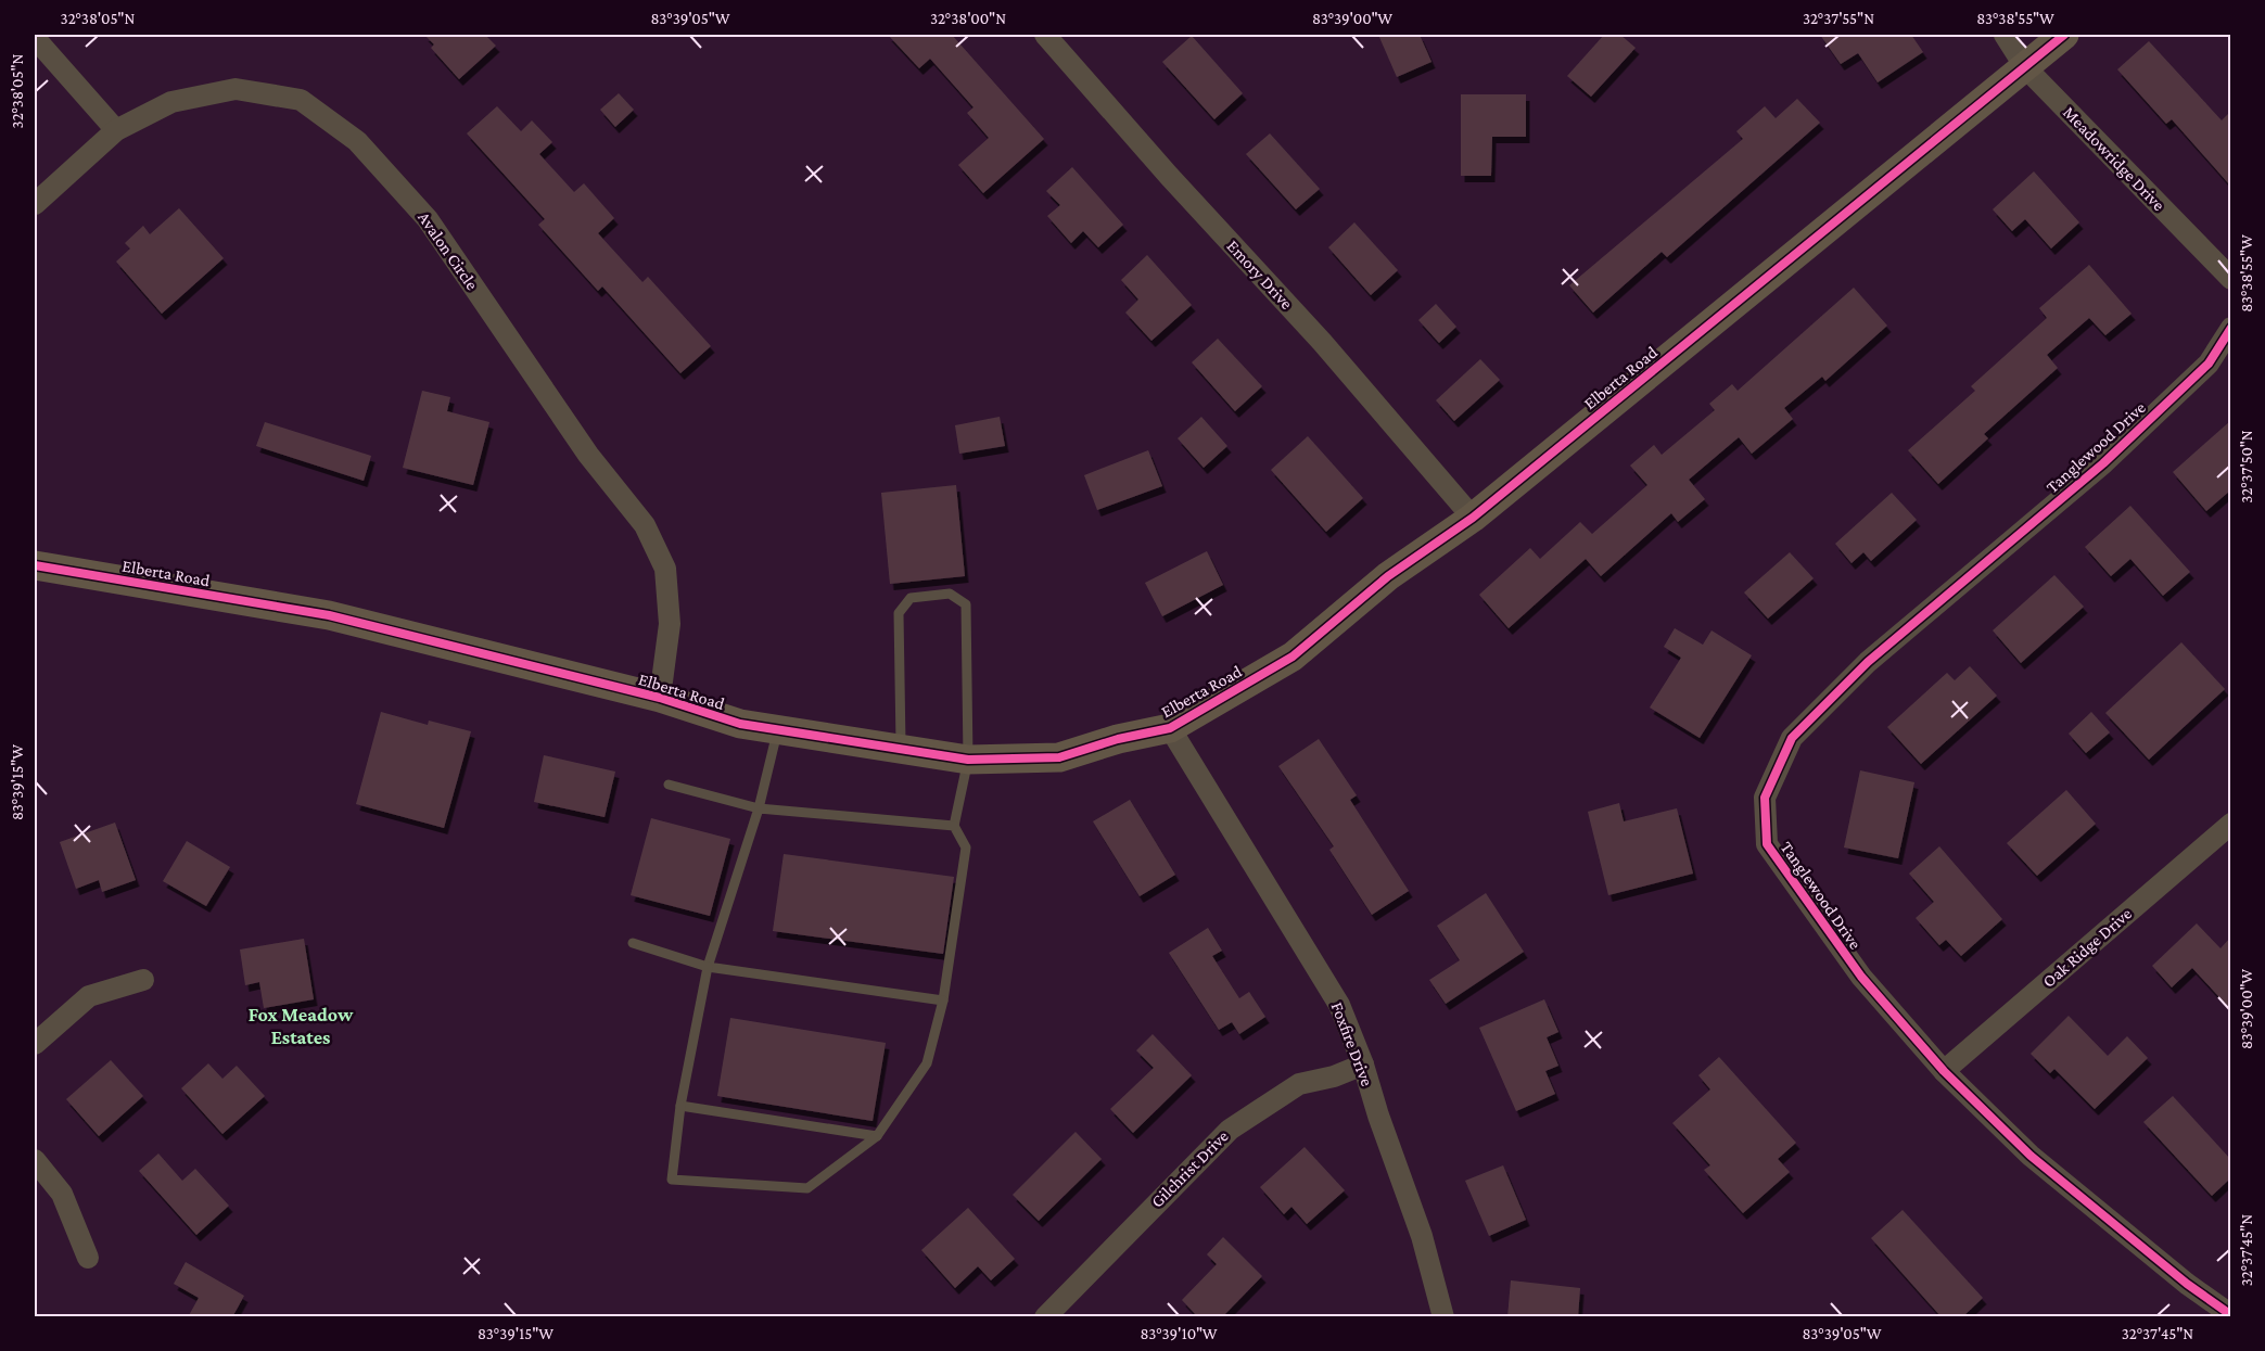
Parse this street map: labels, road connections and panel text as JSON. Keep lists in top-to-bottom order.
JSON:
{
  "streets": {
    "street": [
      "Meadowridge Drive",
      "Avalon Circle",
      "Emory Drive",
      "Elberta Road",
      "Tanglewood Drive",
      "Oak Ridge Drive",
      "Foxfire Drive",
      "Gilchrist Drive"
    ]
  },
  "crossings": [
    ["Meadowridge Drive", "Elberta Road"],
    ["Avalon Circle", "Elberta Road"],
    ["Emory Drive", "Elberta Road"],
    ["Elberta Road", "Foxfire Drive"],
    ["Tanglewood Drive", "Oak Ridge Drive"],
    ["Foxfire Drive", "Gilchrist Drive"]
  ],
  "districts": ["Fox Meadow Estates"],
  "coordinates": [
    "32°38'05\"N",
    "83°39'05\"W",
    "32°38'00\"N",
    "83°39'00\"W",
    "32°37'55\"N",
    "83°38'55\"W",
    "32°37'50\"N",
    "83°39'15\"W",
    "32°37'45\"N",
    "83°39'10\"W"
  ]
}
